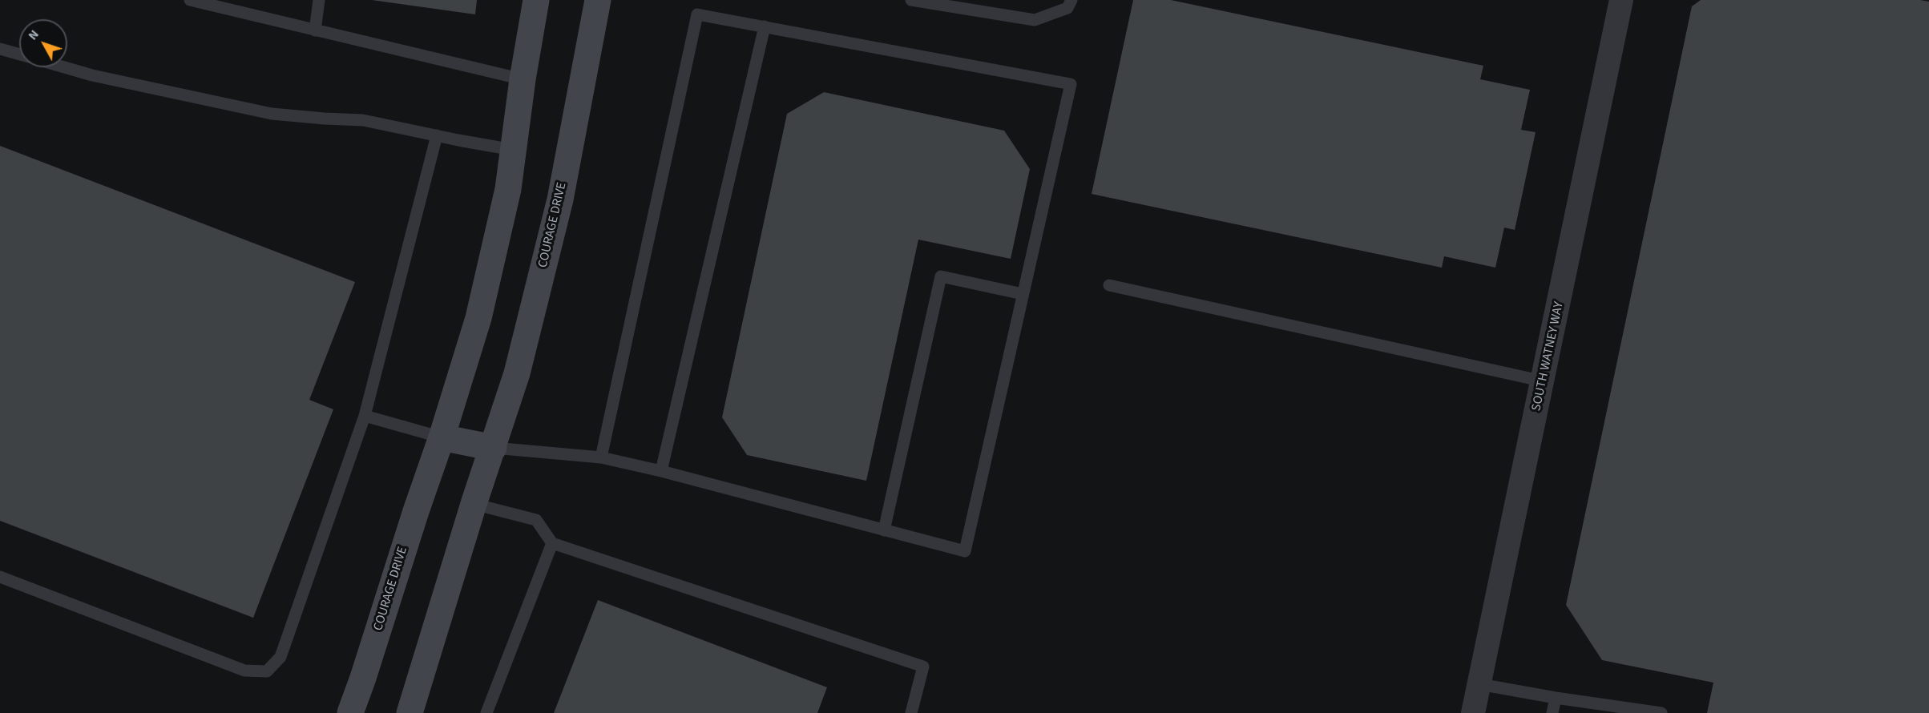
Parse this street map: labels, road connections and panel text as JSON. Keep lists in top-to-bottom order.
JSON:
{
  "streets": {
    "street": ["COURAGE DRIVE", "SOUTH WATNEY WAY"]
  },
  "north": "top left"
}
